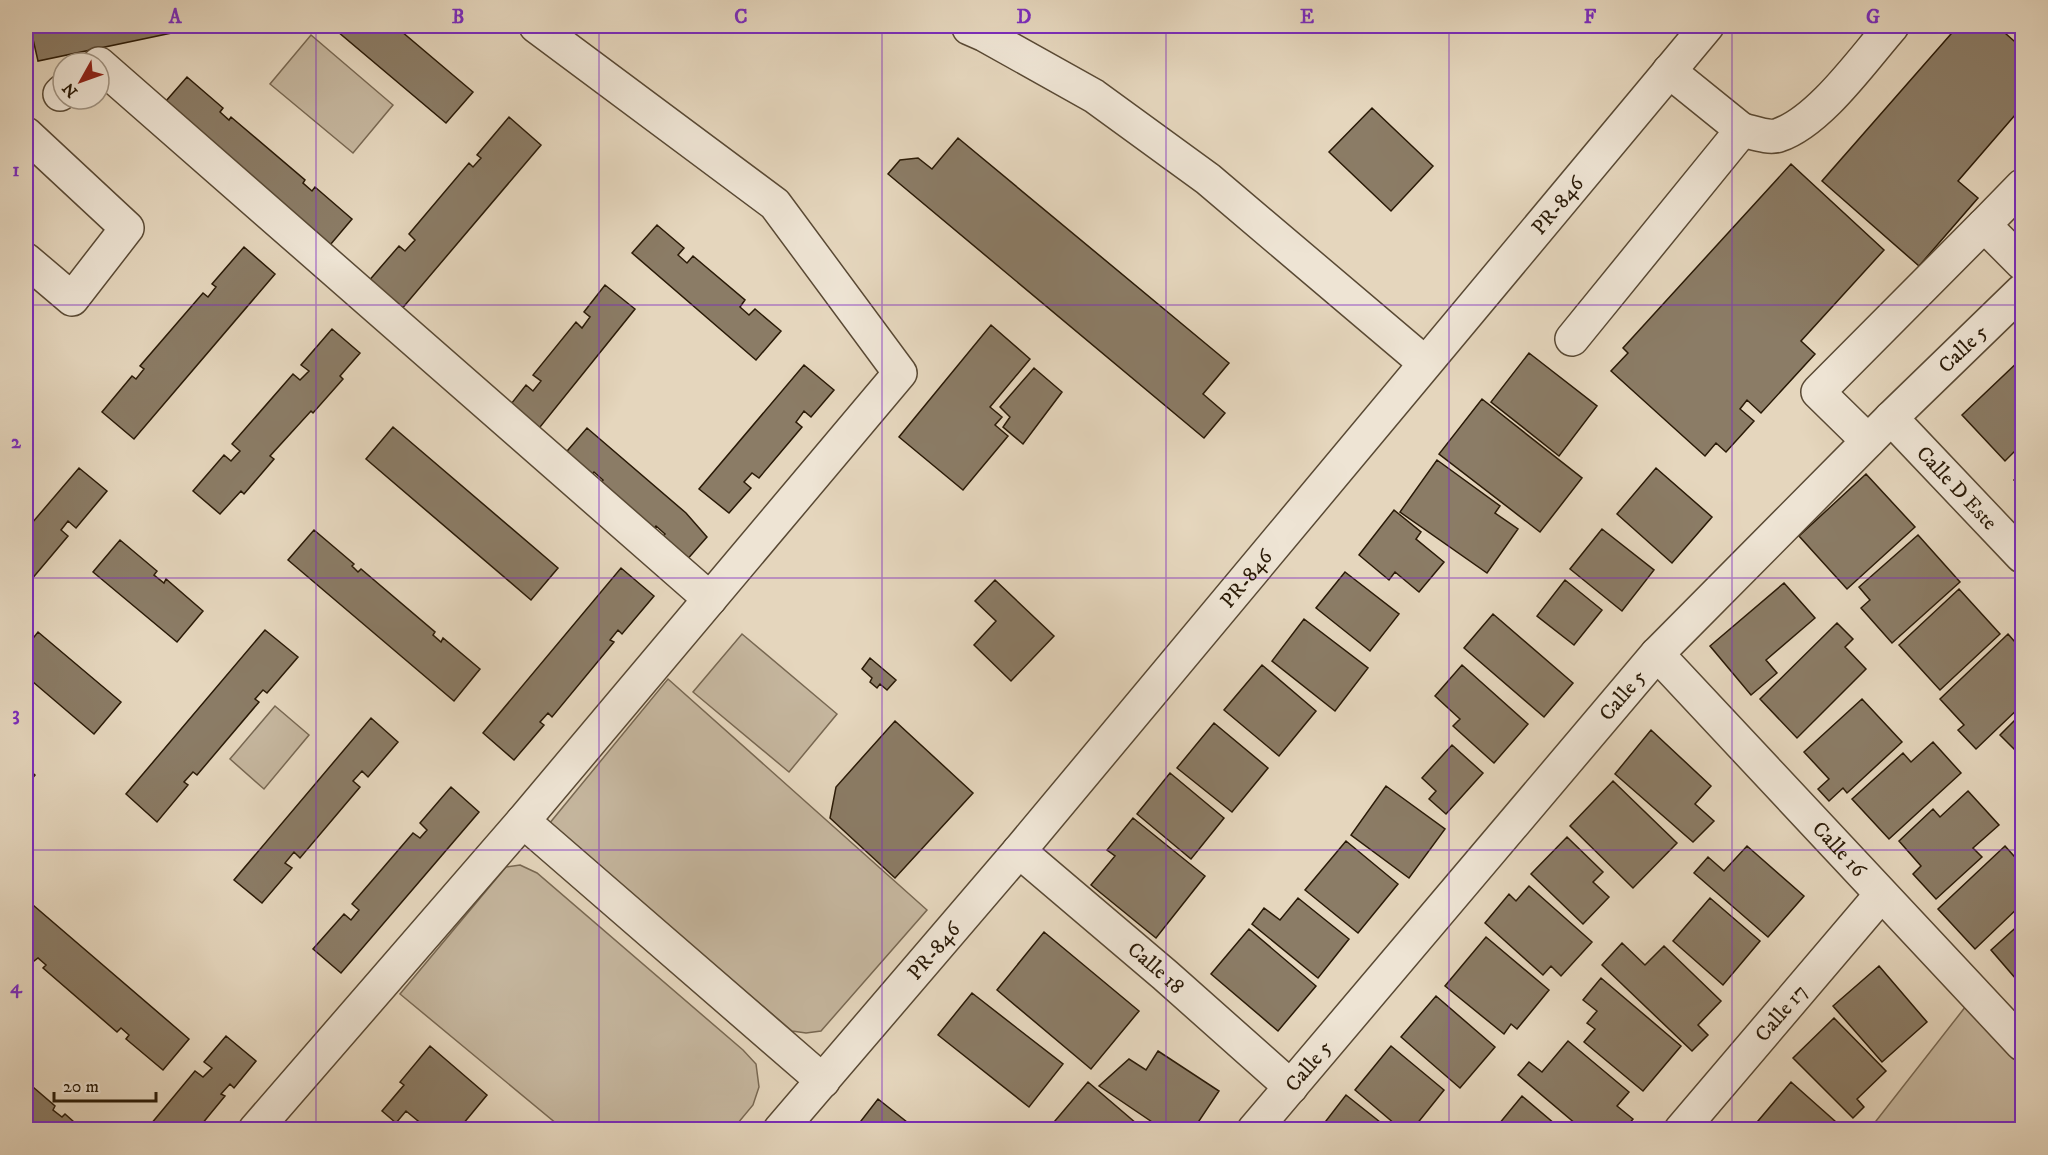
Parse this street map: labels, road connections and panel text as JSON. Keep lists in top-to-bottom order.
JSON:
{
  "streets": {
    "street": [
      "PR-846",
      "Calle 5",
      "Calle D Este",
      "Calle 16",
      "Calle 18",
      "Calle 17"
    ]
  },
  "crossings": [
    ["PR-846", "Calle 18"],
    ["Calle 5", "Calle D Este"],
    ["Calle 5", "Calle 16"],
    ["Calle 5", "Calle 18"],
    ["Calle 16", "Calle 17"]
  ],
  "scale_bar": "20 m",
  "north": "bottom left",
  "grid": {
    "columns": [
      "A",
      "B",
      "C",
      "D",
      "E",
      "F",
      "G"
    ],
    "rows": [
      "1",
      "2",
      "3",
      "4"
    ]
  }
}
